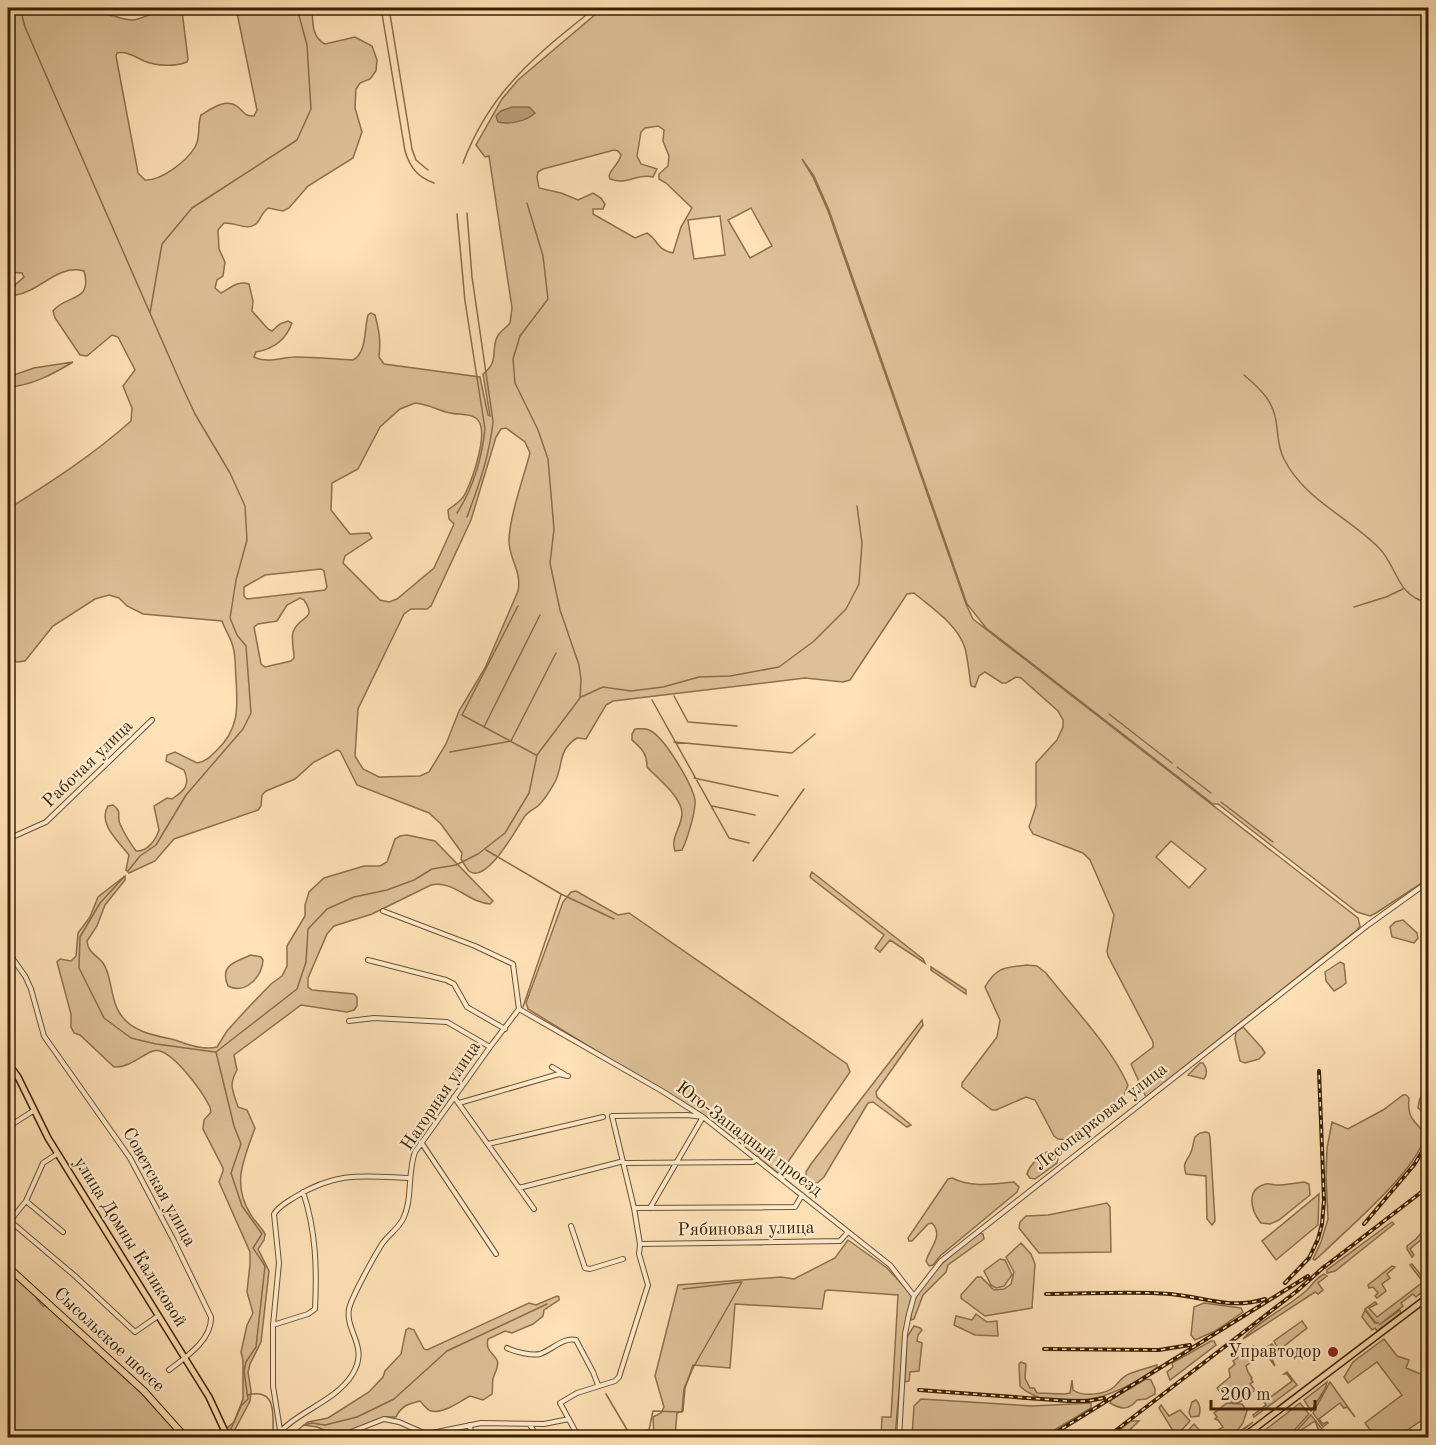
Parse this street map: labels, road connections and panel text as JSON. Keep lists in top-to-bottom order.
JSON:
{
  "streets": {
    "highway": ["Сысольское шоссе"],
    "main road": ["улица Домны Каликовой"],
    "street": [
      "Рабочая улица",
      "Нагорная улица",
      "Лесопарковая улица",
      "Юго-Западный проезд",
      "Советская улица",
      "Рябиновая улица"
    ]
  },
  "crossings": [
    ["Нагорная улица", "Юго-Западный проезд"],
    ["Лесопарковая улица", "Юго-Западный проезд"],
    ["Юго-Западный проезд", "Рябиновая улица"],
    ["Советская улица", "улица Домны Каликовой"]
  ],
  "places": ["Управтодор"],
  "scale_bar": "200 m"
}
